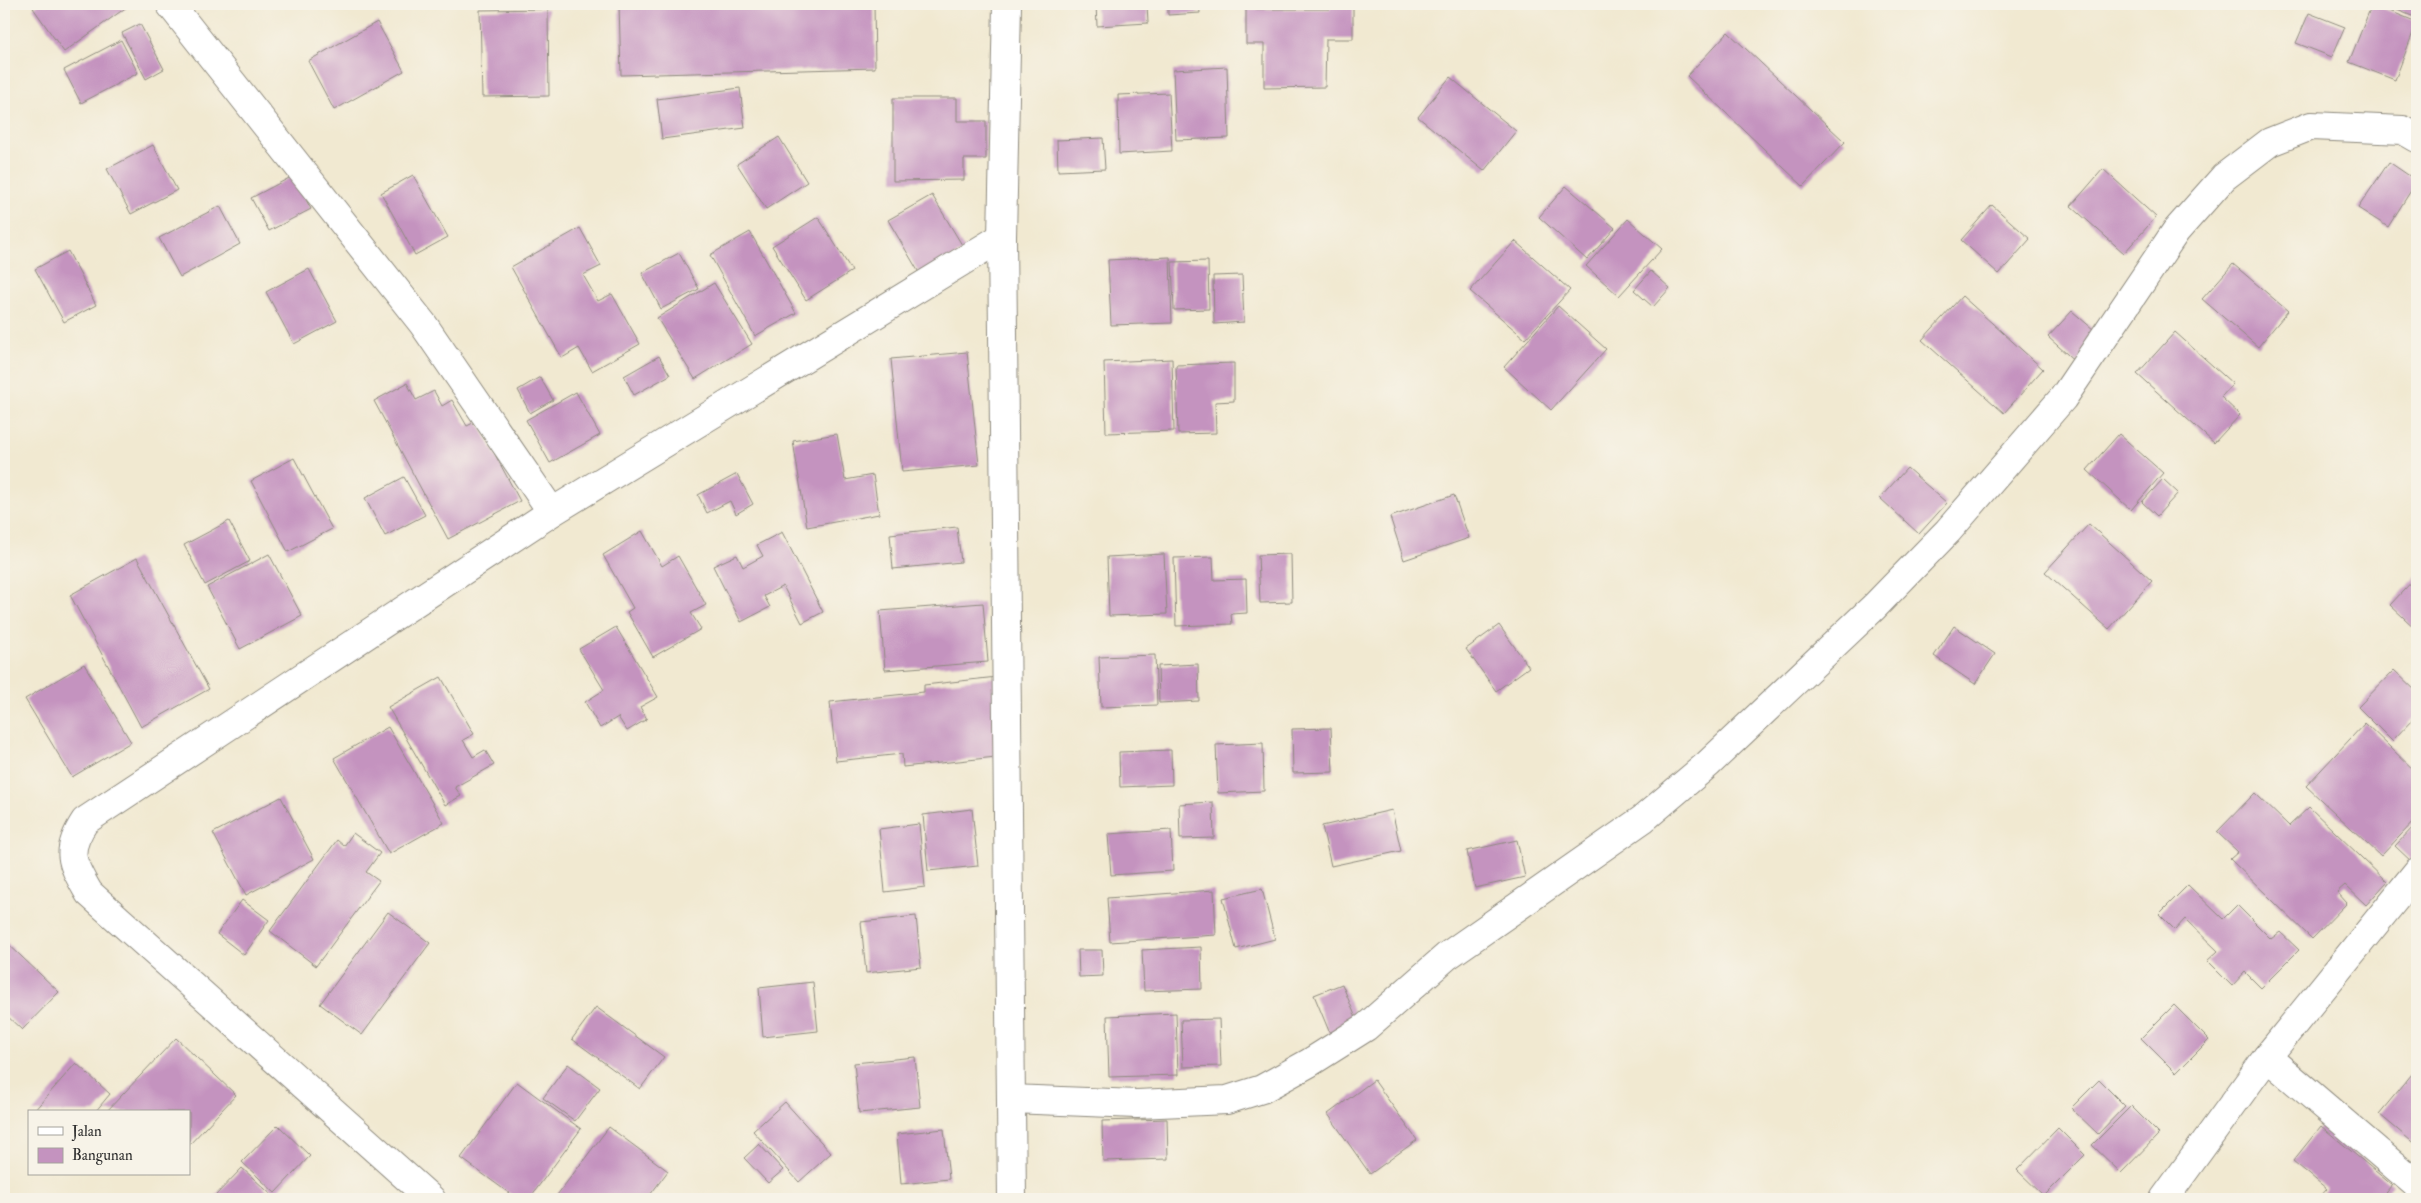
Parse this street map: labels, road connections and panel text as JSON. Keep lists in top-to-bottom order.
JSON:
{
  "legend": ["Jalan", "Bangunan"]
}
